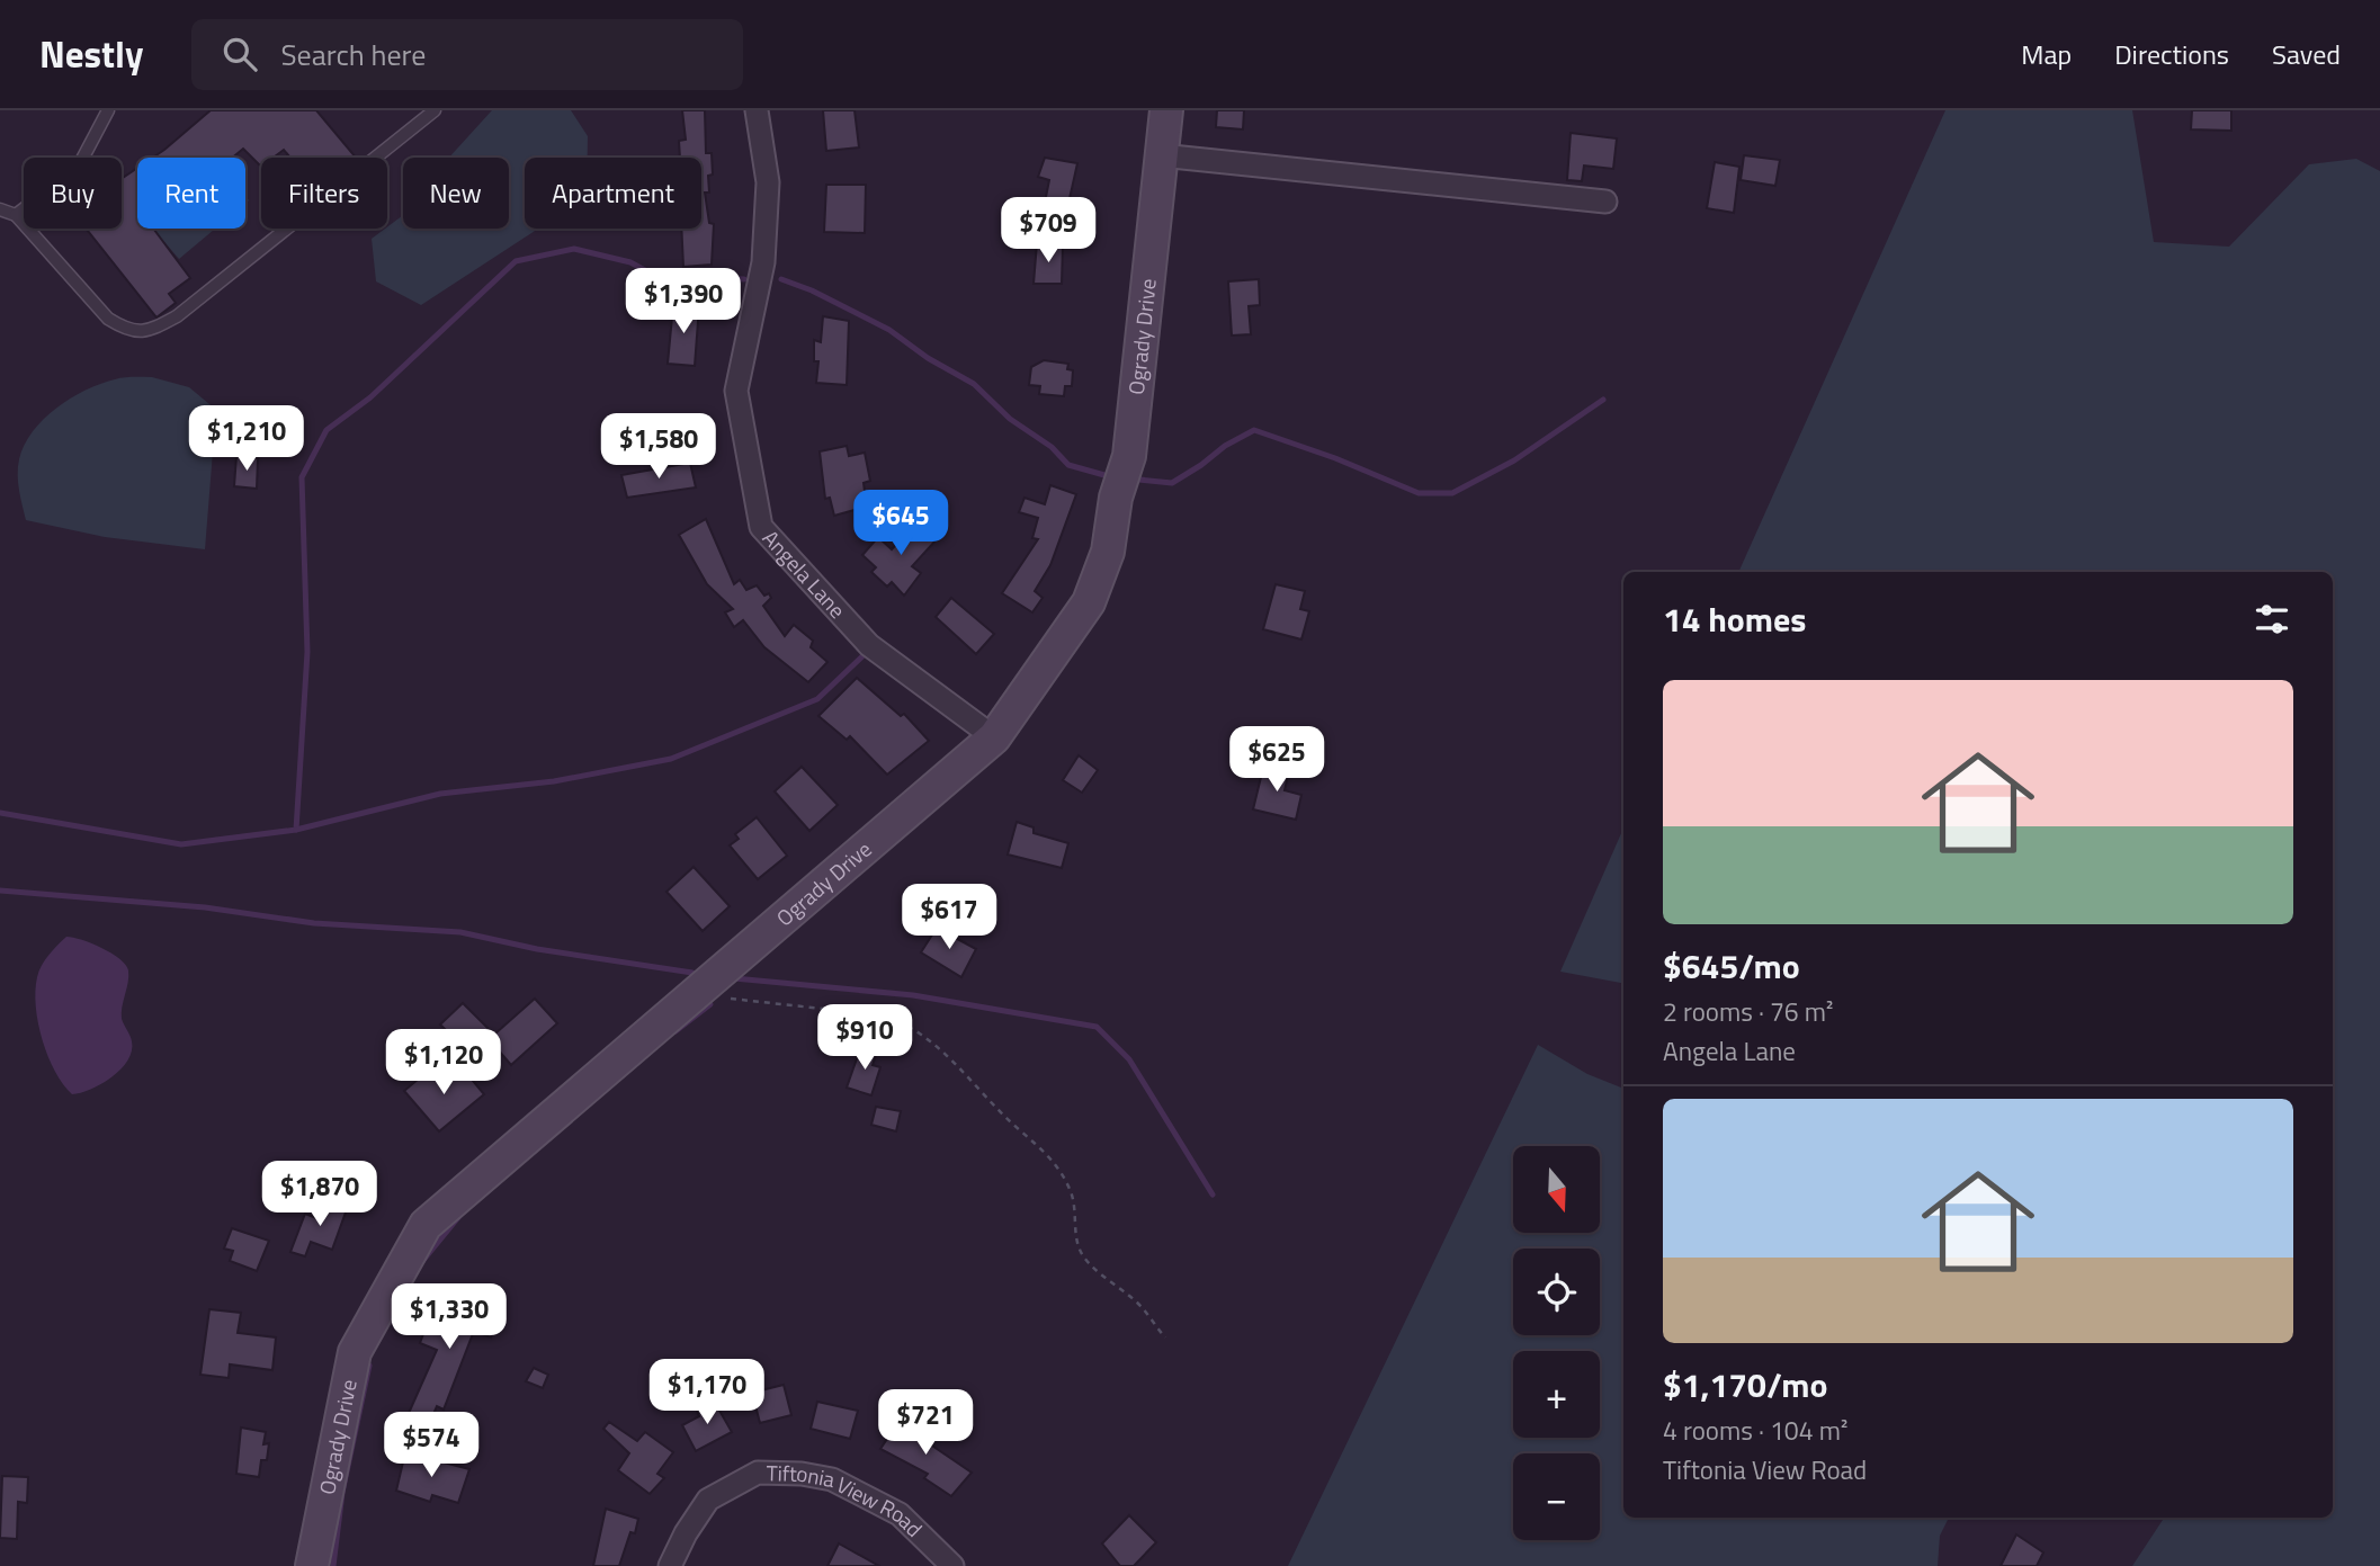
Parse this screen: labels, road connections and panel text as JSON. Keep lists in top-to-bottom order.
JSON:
{
  "streets": {
    "street": ["Ogrady Drive", "Angela Lane", "Tiftonia View Road"]
  },
  "crossings": [
    ["Ogrady Drive", "Angela Lane"]
  ],
  "north": "bottom",
  "page": {
    "header": "Nestly",
    "search": "Search here",
    "nav": ["Map", "Directions", "Saved"],
    "chip": [
      "Buy",
      "Rent",
      "Filters",
      "New",
      "Apartment"
    ],
    "price": [
      "$709",
      "$1,390",
      "$1,210",
      "$1,580",
      "$645",
      "$625",
      "$617",
      "$910",
      "$1,120",
      "$1,870",
      "$1,330",
      "$1,170",
      "$721",
      "$574"
    ],
    "heading": "14 homes",
    "list": [
      {
        "name": "$645/mo",
        "note": "2 rooms · 76 m² · Angela Lane"
      },
      {
        "name": "$1,170/mo",
        "note": "4 rooms · 104 m² · Tiftonia View Road"
      }
    ],
    "map_buttons": ["+", "−"]
  }
}
